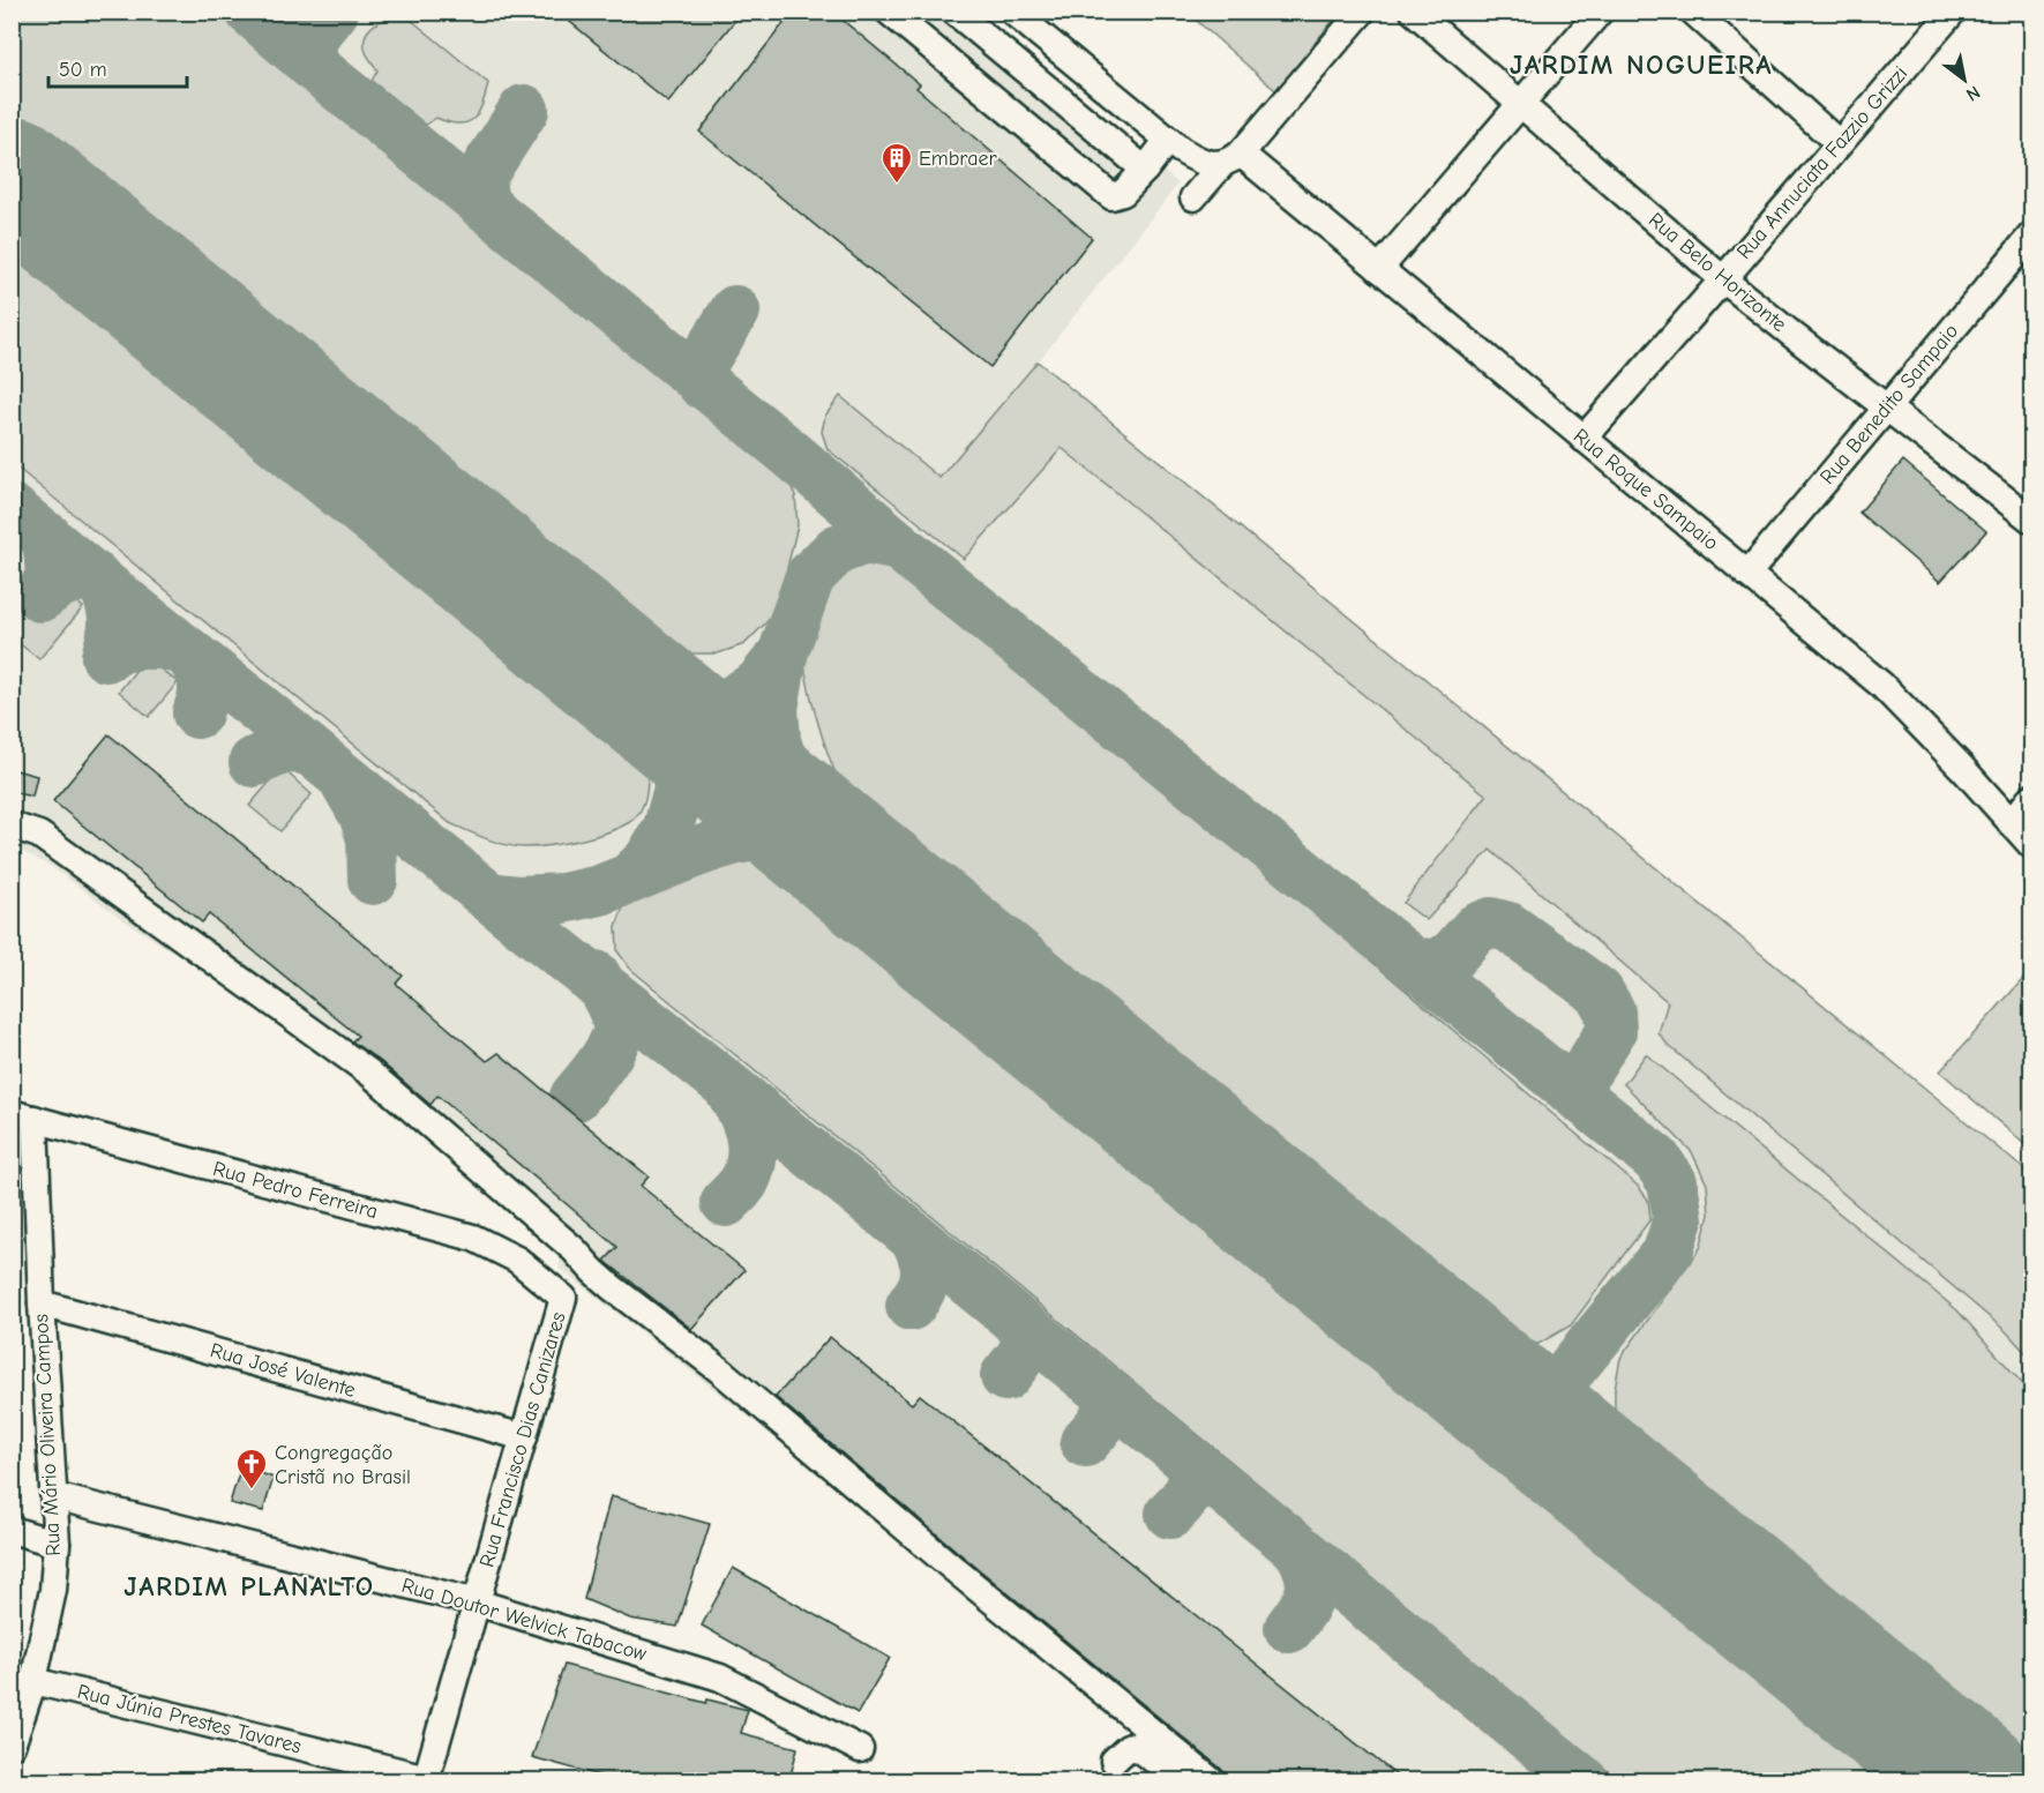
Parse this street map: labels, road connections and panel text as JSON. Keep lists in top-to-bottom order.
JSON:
{
  "streets": {
    "street": [
      "Rua Annuciata Fazzio Grizzi",
      "Rua Belo Horizonte",
      "Rua Benedito Sampaio",
      "Rua Roque Sampaio",
      "Rua Pedro Ferreira",
      "Rua José Valente",
      "Rua Mário Oliveira Campos",
      "Rua Francisco Dias Canizares",
      "Rua Doutor Welvick Tabacow",
      "Rua Júnia Prestes Tavares"
    ]
  },
  "crossings": [
    ["Rua Annuciata Fazzio Grizzi", "Rua Belo Horizonte"],
    ["Rua Annuciata Fazzio Grizzi", "Rua Roque Sampaio"],
    ["Rua Belo Horizonte", "Rua Benedito Sampaio"],
    ["Rua Benedito Sampaio", "Rua Roque Sampaio"],
    ["Rua Pedro Ferreira", "Rua Mário Oliveira Campos"],
    ["Rua Pedro Ferreira", "Rua Francisco Dias Canizares"],
    ["Rua José Valente", "Rua Mário Oliveira Campos"],
    ["Rua José Valente", "Rua Francisco Dias Canizares"],
    ["Rua Mário Oliveira Campos", "Rua Doutor Welvick Tabacow"],
    ["Rua Mário Oliveira Campos", "Rua Júnia Prestes Tavares"],
    ["Rua Francisco Dias Canizares", "Rua Doutor Welvick Tabacow"],
    ["Rua Francisco Dias Canizares", "Rua Júnia Prestes Tavares"]
  ],
  "districts": ["JARDIM NOGUEIRA", "JARDIM PLANALTO"],
  "places": {
    "building": ["Embraer"],
    "church": ["Congregação Cristã no Brasil"]
  },
  "scale_bar": "50 m",
  "north": "bottom right"
}
